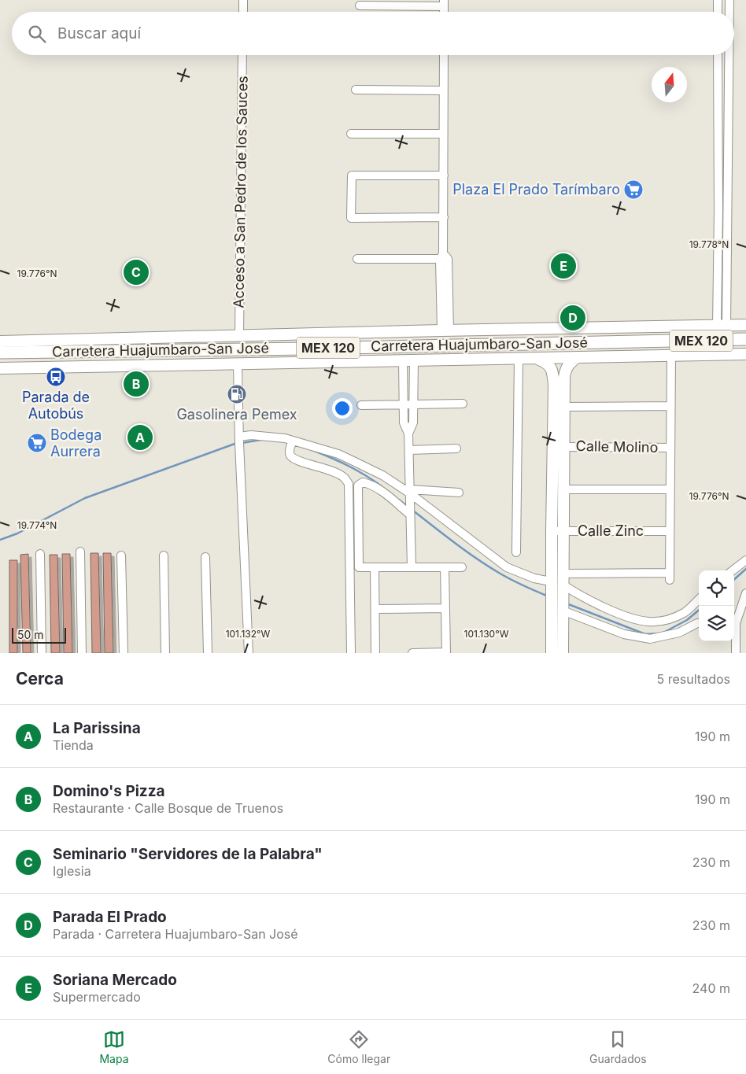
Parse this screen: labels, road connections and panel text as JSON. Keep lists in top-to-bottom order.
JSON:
{
  "streets": {
    "main road": ["MEX 120", "Carretera Huajumbaro-San José"],
    "street": ["Acceso a San Pedro de los Sauces", "Calle Molino", "Calle Zinc"]
  },
  "places": {
    "supermarket": ["Plaza El Prado Tarímbaro", "Bodega Aurrera"],
    "bus stop": ["Parada de Autobús"],
    "fuel station": ["Gasolinera Pemex"]
  },
  "scale_bar": "50 m",
  "north": "top",
  "page": {
    "search": "Buscar aquí",
    "pins": [
      "E",
      "C",
      "D",
      "B",
      "A"
    ],
    "scale": "50 m",
    "heading": ["Cerca", "5 resultados"],
    "list": [
      {
        "mark": "A",
        "name": "La Parissina",
        "note": "Tienda",
        "value": "190 m"
      },
      {
        "mark": "B",
        "name": "Domino's Pizza",
        "note": "Restaurante · Calle Bosque de Truenos",
        "value": "190 m"
      },
      {
        "mark": "C",
        "name": "Seminario \"Servidores de la Palabra\"",
        "note": "Iglesia",
        "value": "230 m"
      },
      {
        "mark": "D",
        "name": "Parada El Prado",
        "note": "Parada · Carretera Huajumbaro-San José",
        "value": "230 m"
      },
      {
        "mark": "E",
        "name": "Soriana Mercado",
        "note": "Supermercado",
        "value": "240 m"
      }
    ],
    "nav": ["Mapa", "Cómo llegar", "Guardados"]
  },
  "coordinates": [
    "19.778°N",
    "19.776°N",
    "19.774°N",
    "101.132°W",
    "101.130°W"
  ]
}
